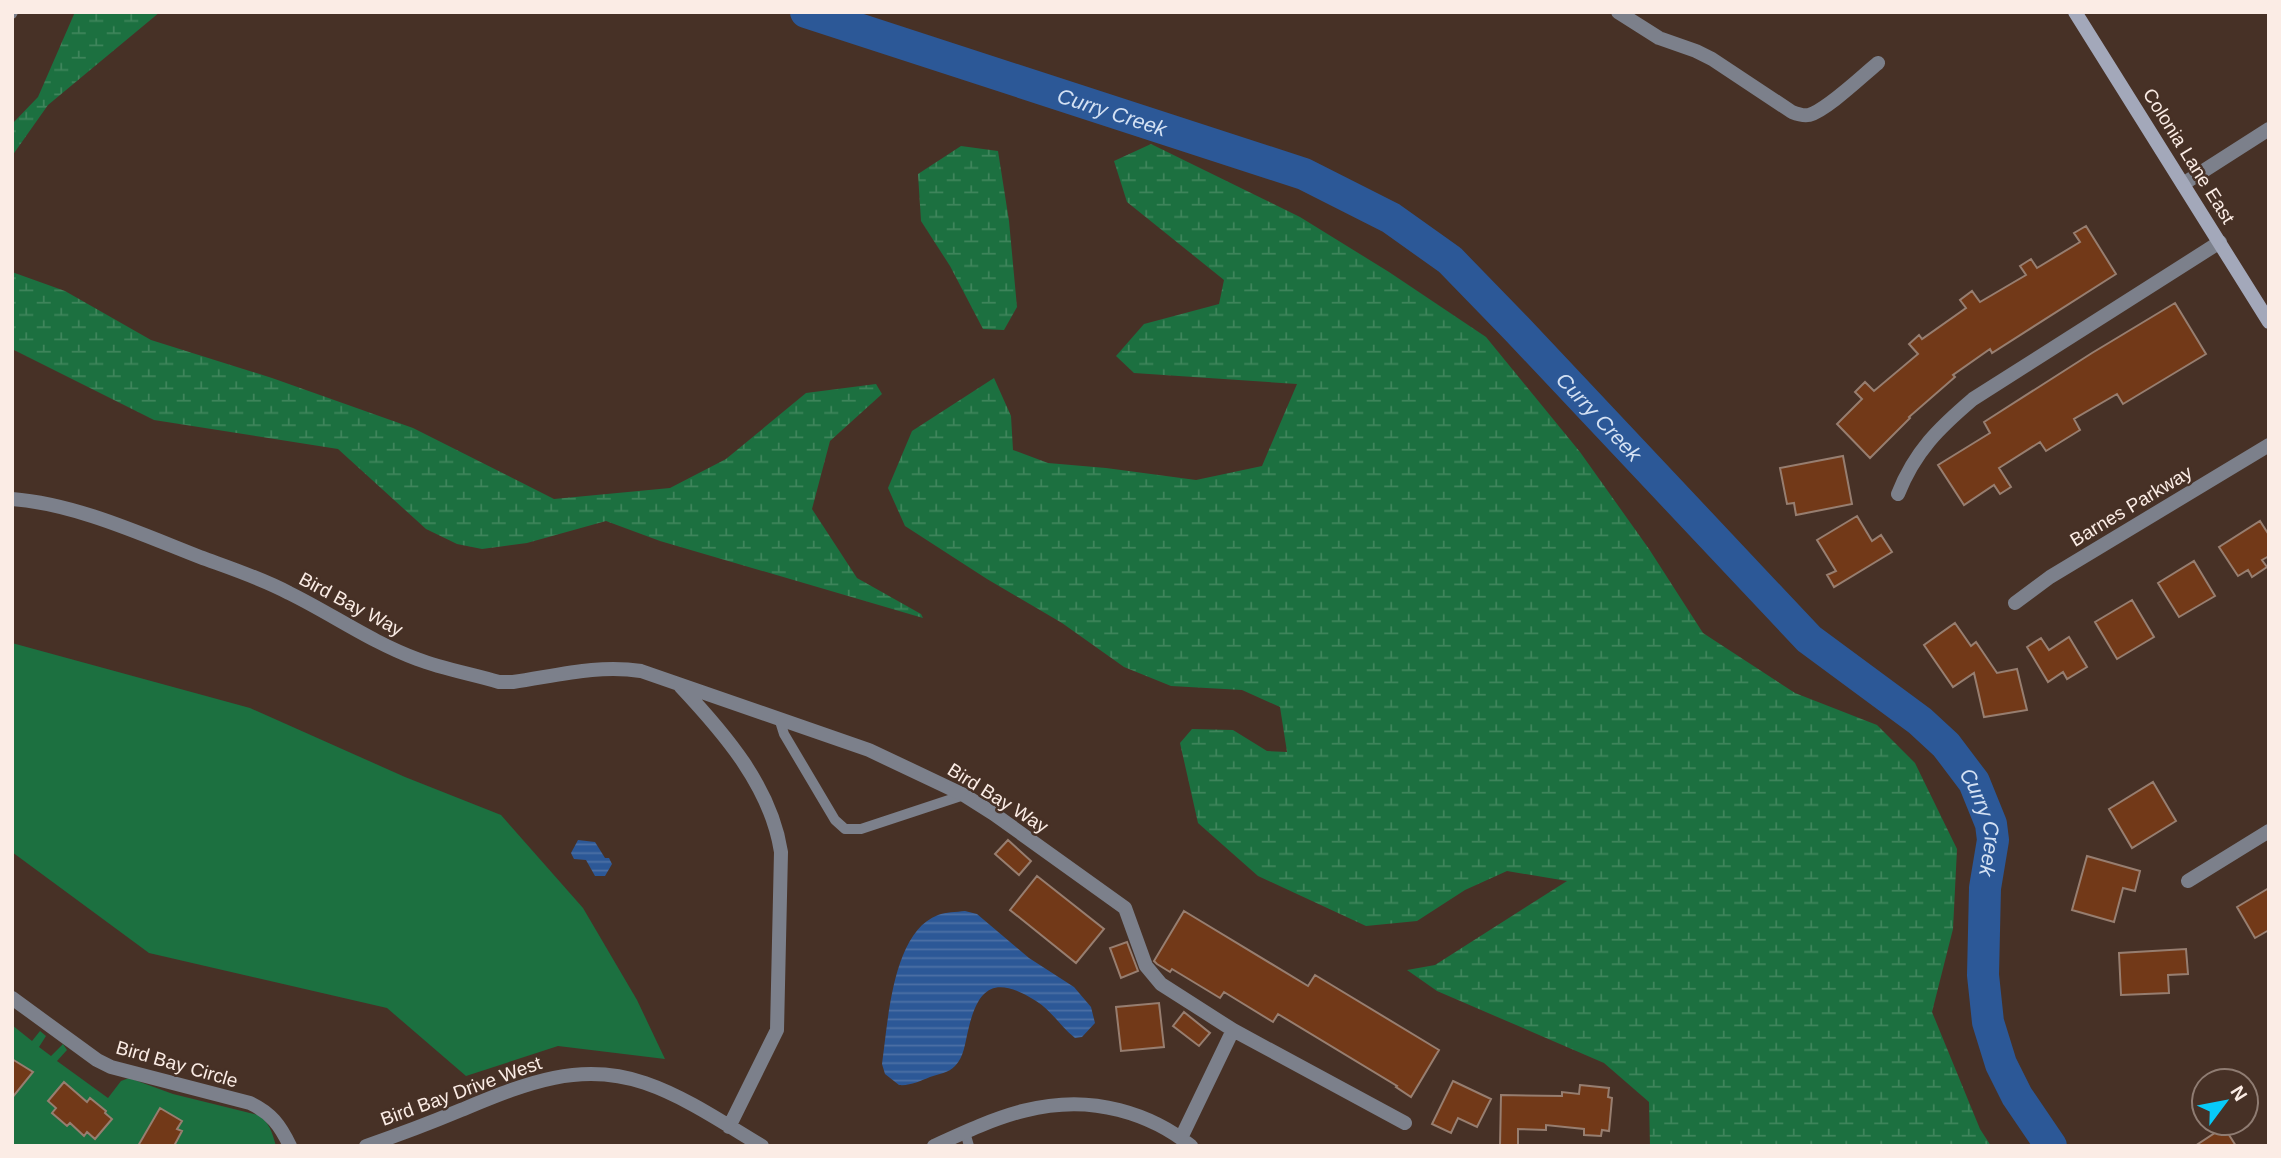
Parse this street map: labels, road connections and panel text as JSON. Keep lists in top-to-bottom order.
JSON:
{
  "streets": {
    "street": [
      "Colonia Lane East",
      "Barnes Parkway",
      "Bird Bay Way",
      "Bird Bay Circle",
      "Bird Bay Drive West"
    ]
  },
  "crossings": [
    ["Bird Bay Way", "Bird Bay Drive West"]
  ],
  "water": ["Curry Creek"],
  "north": "top right"
}
